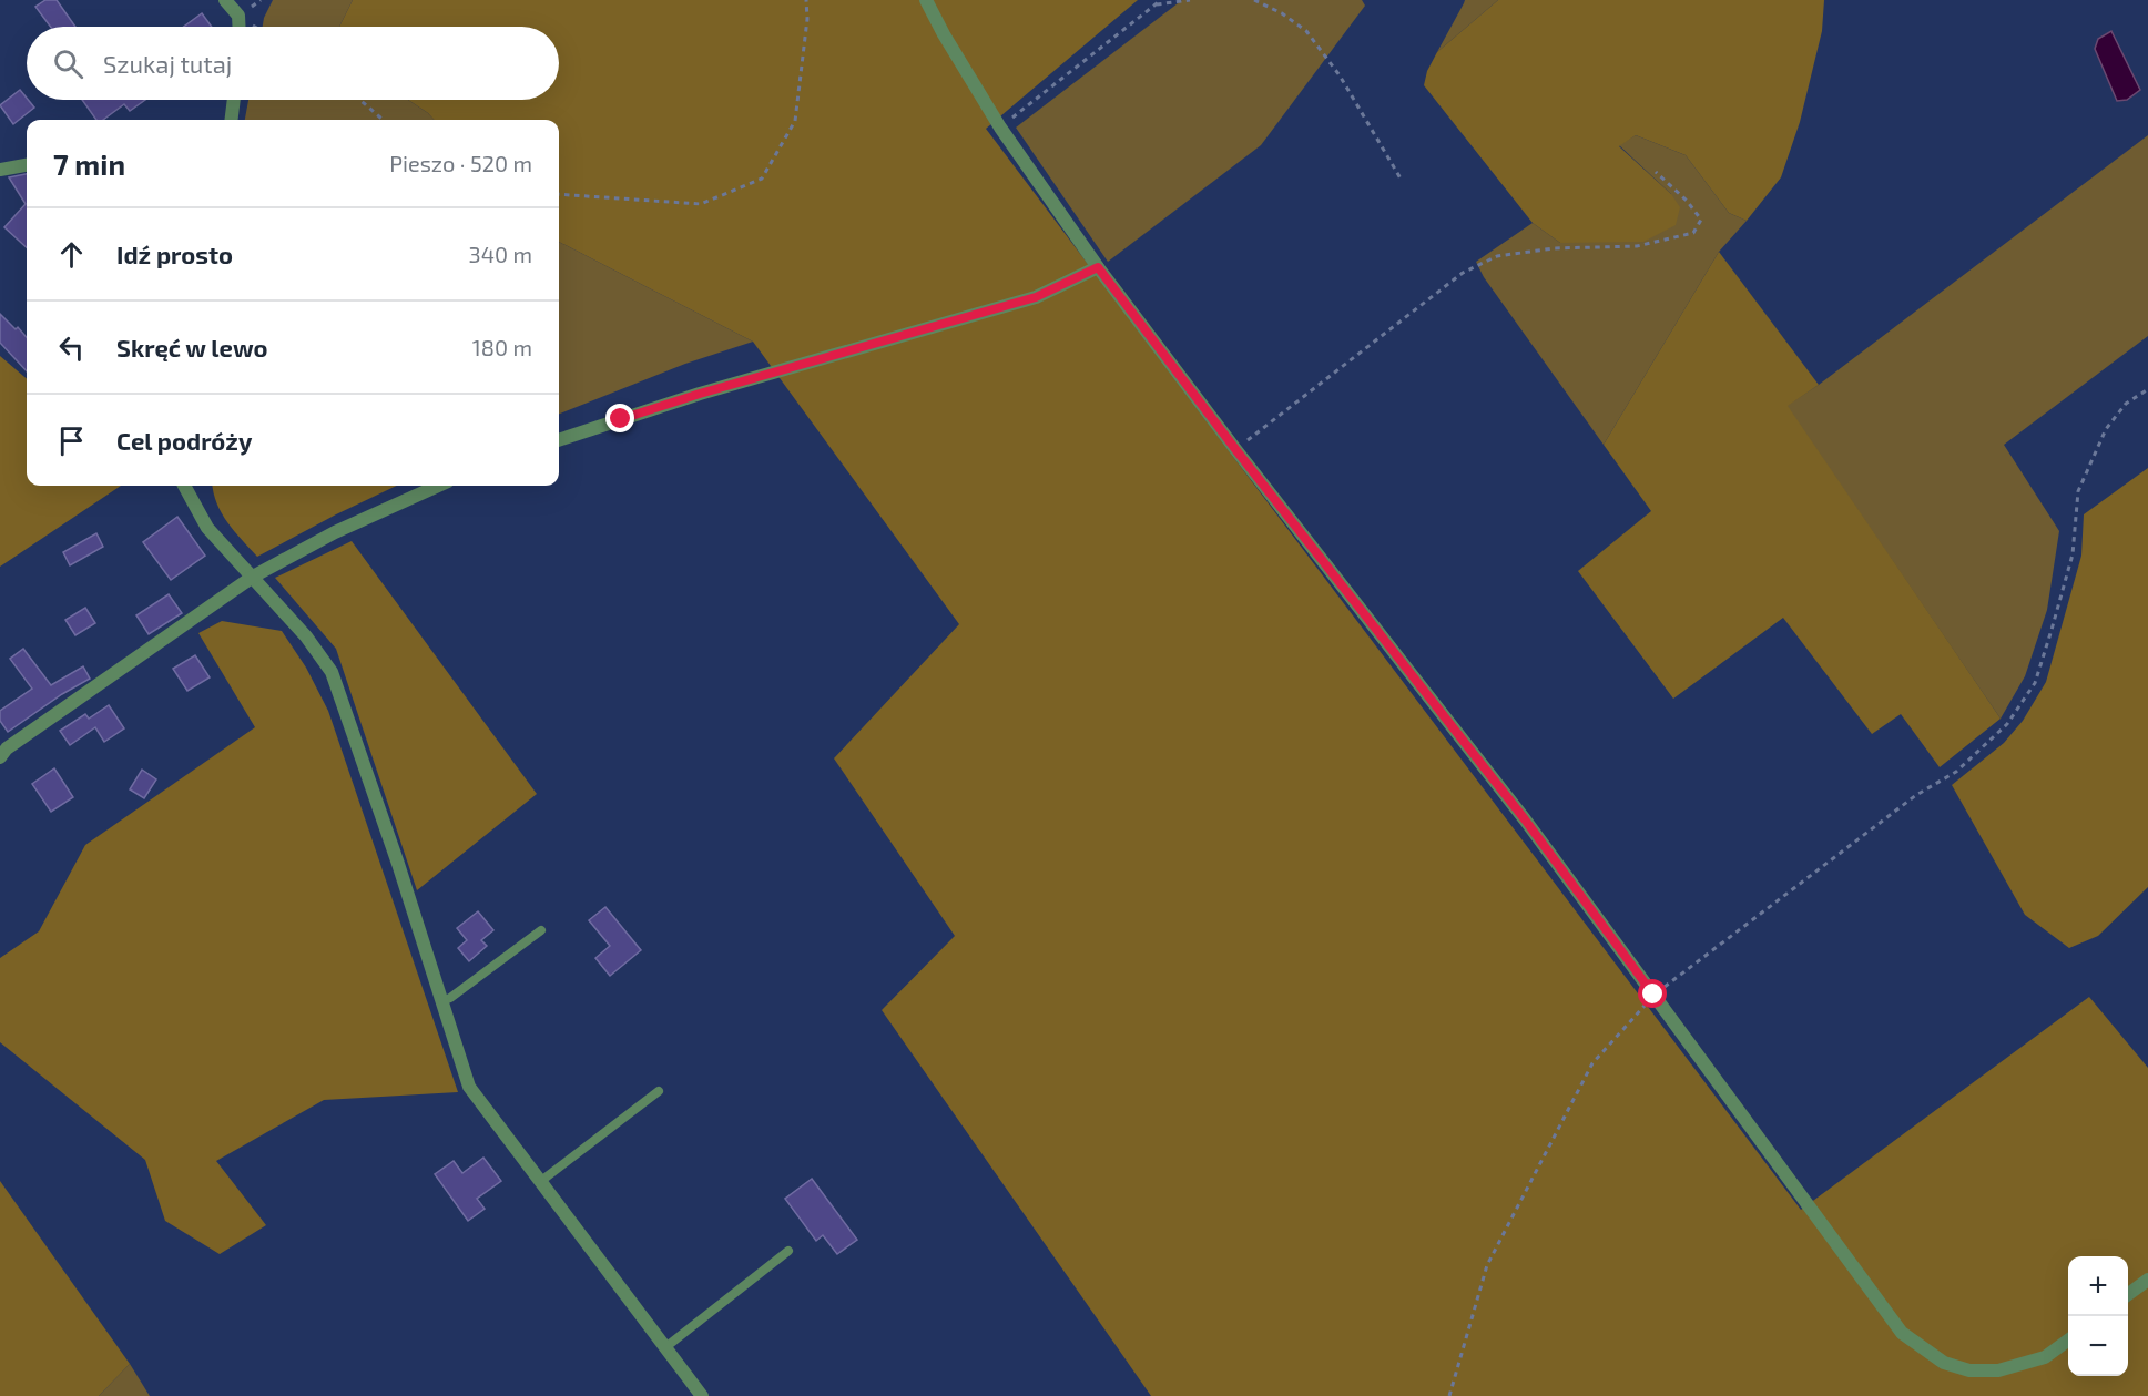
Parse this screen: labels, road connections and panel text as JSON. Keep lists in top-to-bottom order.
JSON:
{
  "page": {
    "search": "Szukaj tutaj",
    "heading": ["7 min", "Pieszo · 520 m"],
    "list": [
      ["Idź prosto", "340 m"],
      ["Skręć w lewo", "180 m"],
      "Cel podróży"
    ],
    "map_buttons": ["+", "−"]
  }
}
